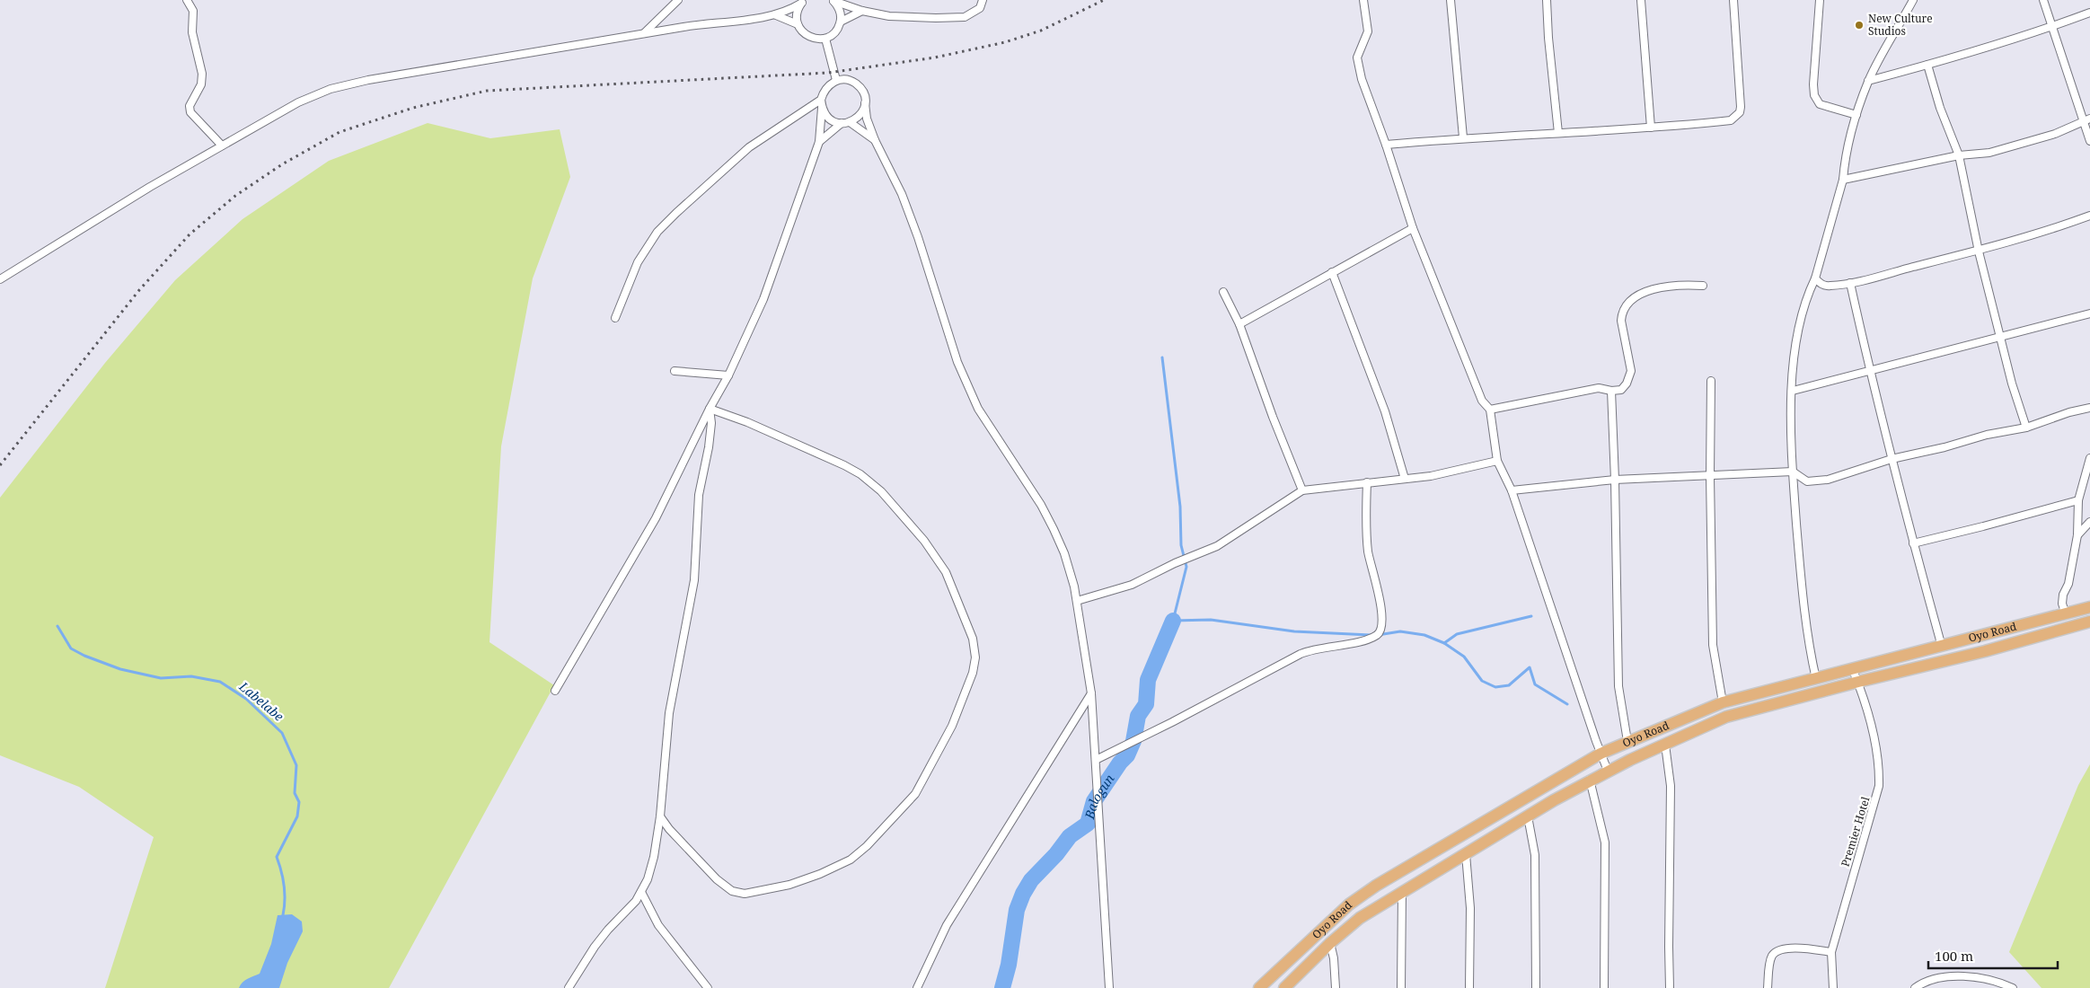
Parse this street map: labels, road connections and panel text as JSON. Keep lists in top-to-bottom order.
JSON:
{
  "streets": {
    "main road": ["Oyo Road"],
    "street": ["Premier Hotel"]
  },
  "crossings": [
    ["Oyo Road", "Premier Hotel"]
  ],
  "water": ["Labelabe", "Balogun"],
  "places": ["New Culture Studios"],
  "scale_bar": "100 m"
}
